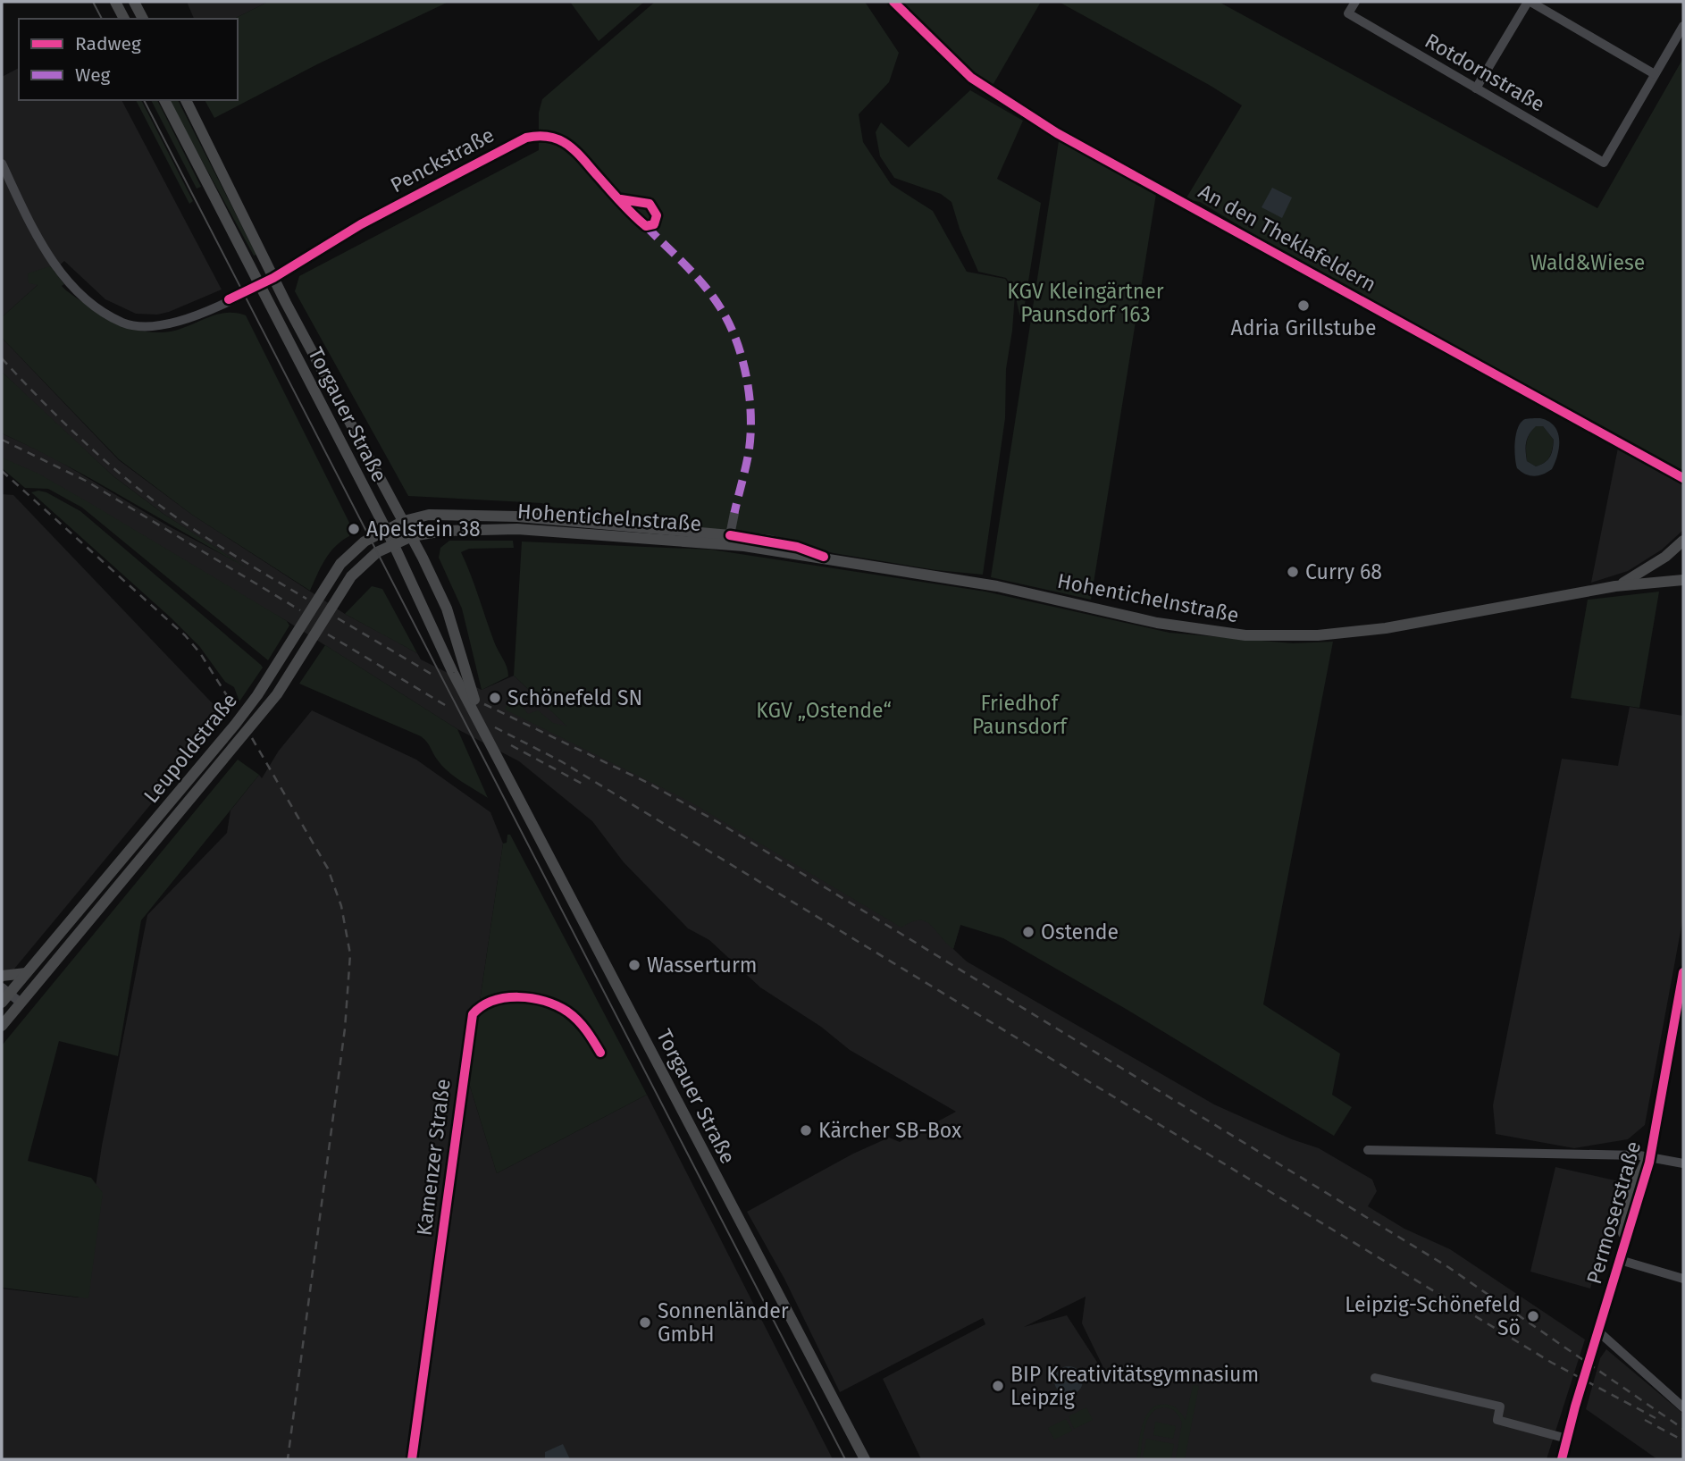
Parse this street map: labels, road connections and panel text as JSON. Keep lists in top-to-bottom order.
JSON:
{
  "streets": {
    "main road": [
      "Torgauer Straße",
      "Hohentichelnstraße",
      "Leupoldstraße",
      "Permoserstraße"
    ],
    "street": [
      "Rotdornstraße",
      "Penckstraße",
      "An den Theklafeldern",
      "Kamenzer Straße"
    ]
  },
  "crossings": [
    ["Penckstraße", "Torgauer Straße"],
    ["Torgauer Straße", "Hohentichelnstraße"],
    ["Torgauer Straße", "Leupoldstraße"],
    ["Hohentichelnstraße", "Leupoldstraße"]
  ],
  "parks": [
    "Wald&Wiese",
    "KGV Kleingärtner Paunsdorf 163",
    "Friedhof Paunsdorf",
    "KGV „Ostende“"
  ],
  "places": [
    "Adria Grillstube",
    "Apelstein 38",
    "Curry 68",
    "Schönefeld SN",
    "Ostende",
    "Wasserturm",
    "Kärcher SB-Box",
    "Leipzig-Schönefeld Sö",
    "Sonnenländer GmbH",
    "BIP Kreativitätsgymnasium Leipzig"
  ],
  "legend": ["Radweg", "Weg"]
}
